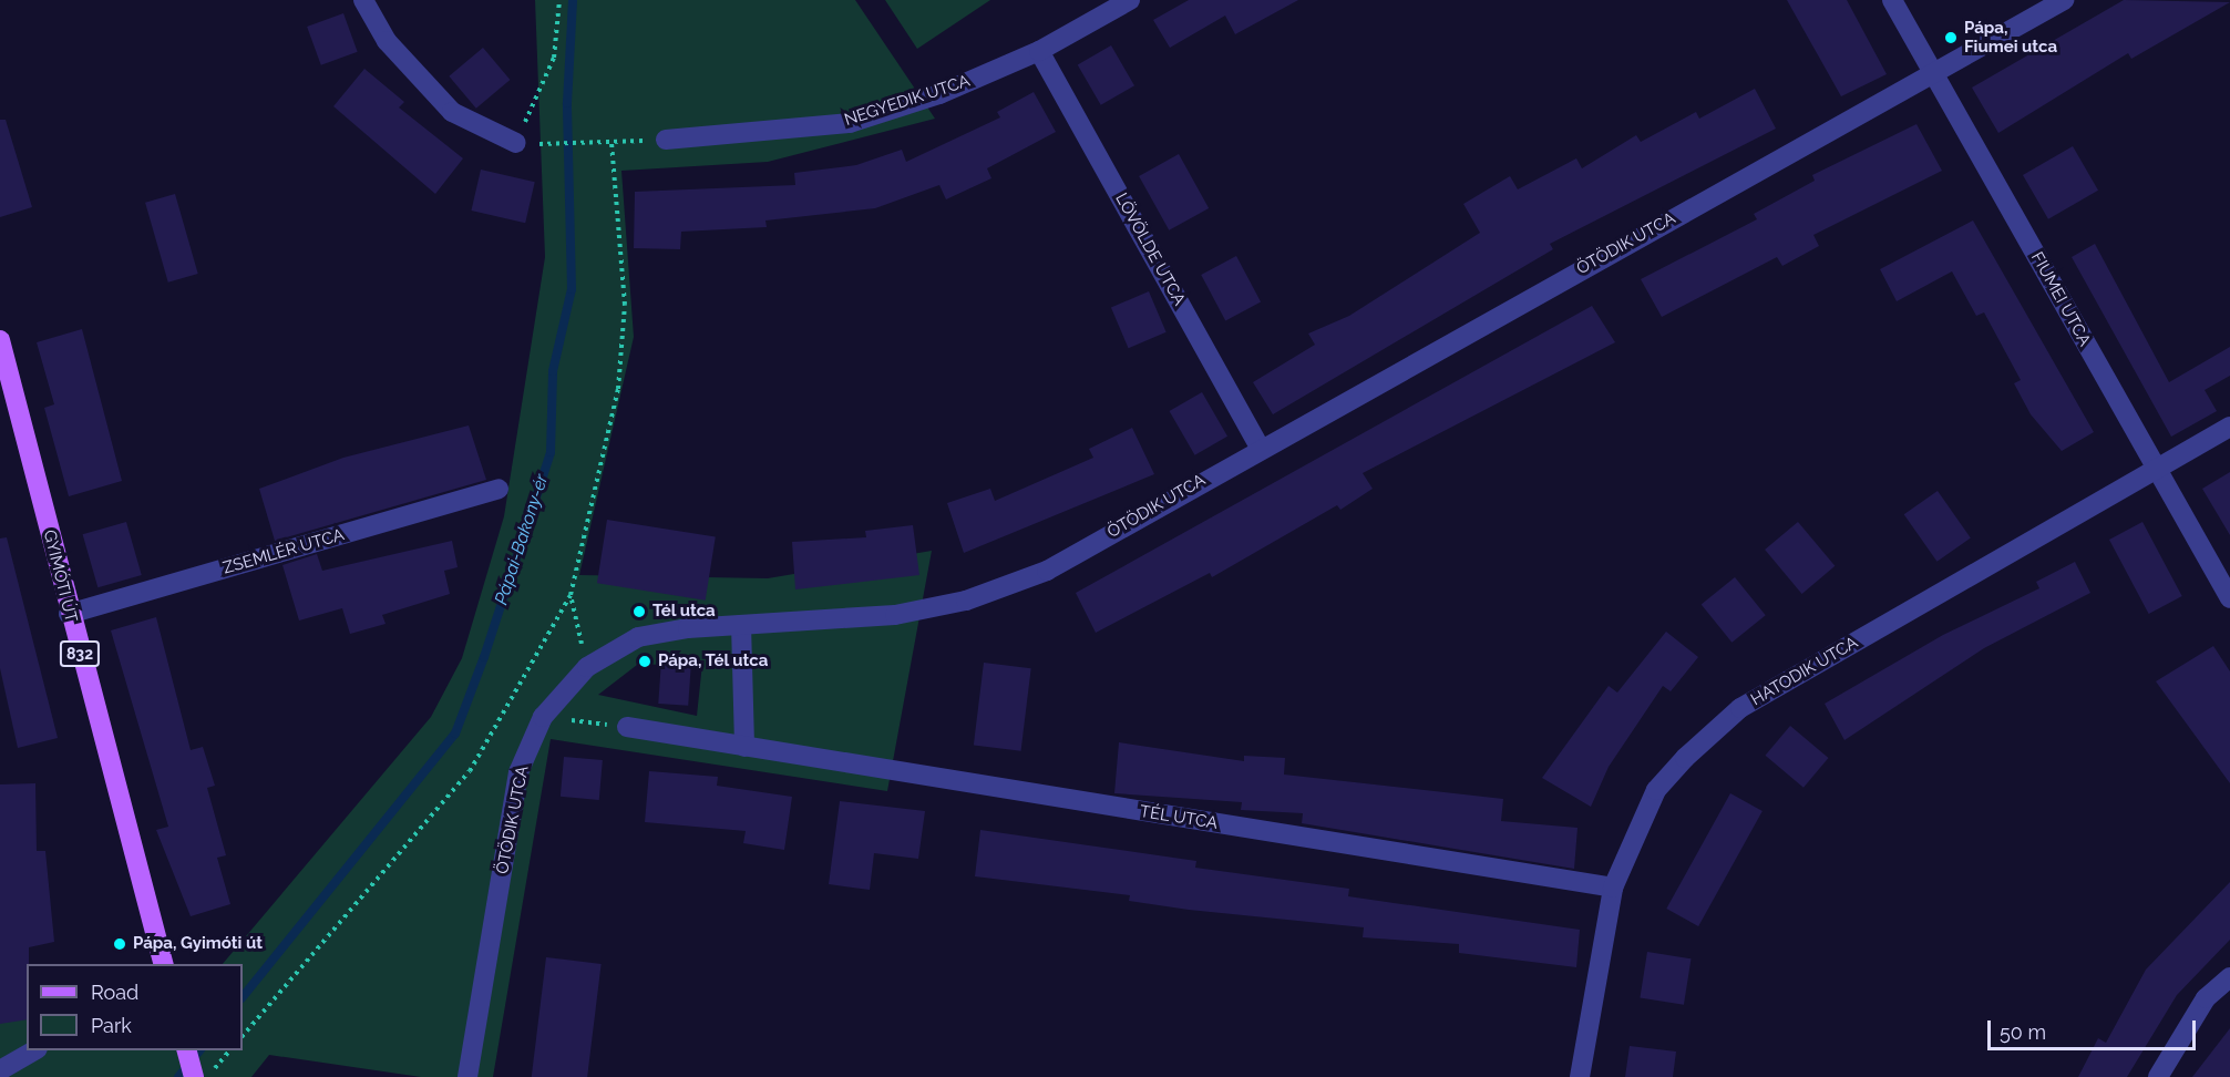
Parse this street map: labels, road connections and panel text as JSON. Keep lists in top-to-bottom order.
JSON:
{
  "streets": {
    "main road": ["GYIMÓTI ÚT", "832"],
    "street": [
      "NEGYEDIK UTCA",
      "ÖTÖDIK UTCA",
      "LÖVÖLDE UTCA",
      "FIUMEI UTCA",
      "ZSEMLÉR UTCA",
      "HATODIK UTCA",
      "TÉL UTCA"
    ]
  },
  "crossings": [
    ["NEGYEDIK UTCA", "LÖVÖLDE UTCA"],
    ["ÖTÖDIK UTCA", "LÖVÖLDE UTCA"],
    ["ÖTÖDIK UTCA", "FIUMEI UTCA"],
    ["FIUMEI UTCA", "HATODIK UTCA"],
    ["ZSEMLÉR UTCA", "GYIMÓTI ÚT"],
    ["HATODIK UTCA", "TÉL UTCA"]
  ],
  "water": ["Pápai-Bakony-ér"],
  "places": [
    "Pápa, Fiumei utca",
    "Tél utca",
    "Pápa, Tél utca",
    "Pápa, Gyimóti út"
  ],
  "legend": ["Road", "Park"],
  "scale_bar": "50 m"
}
